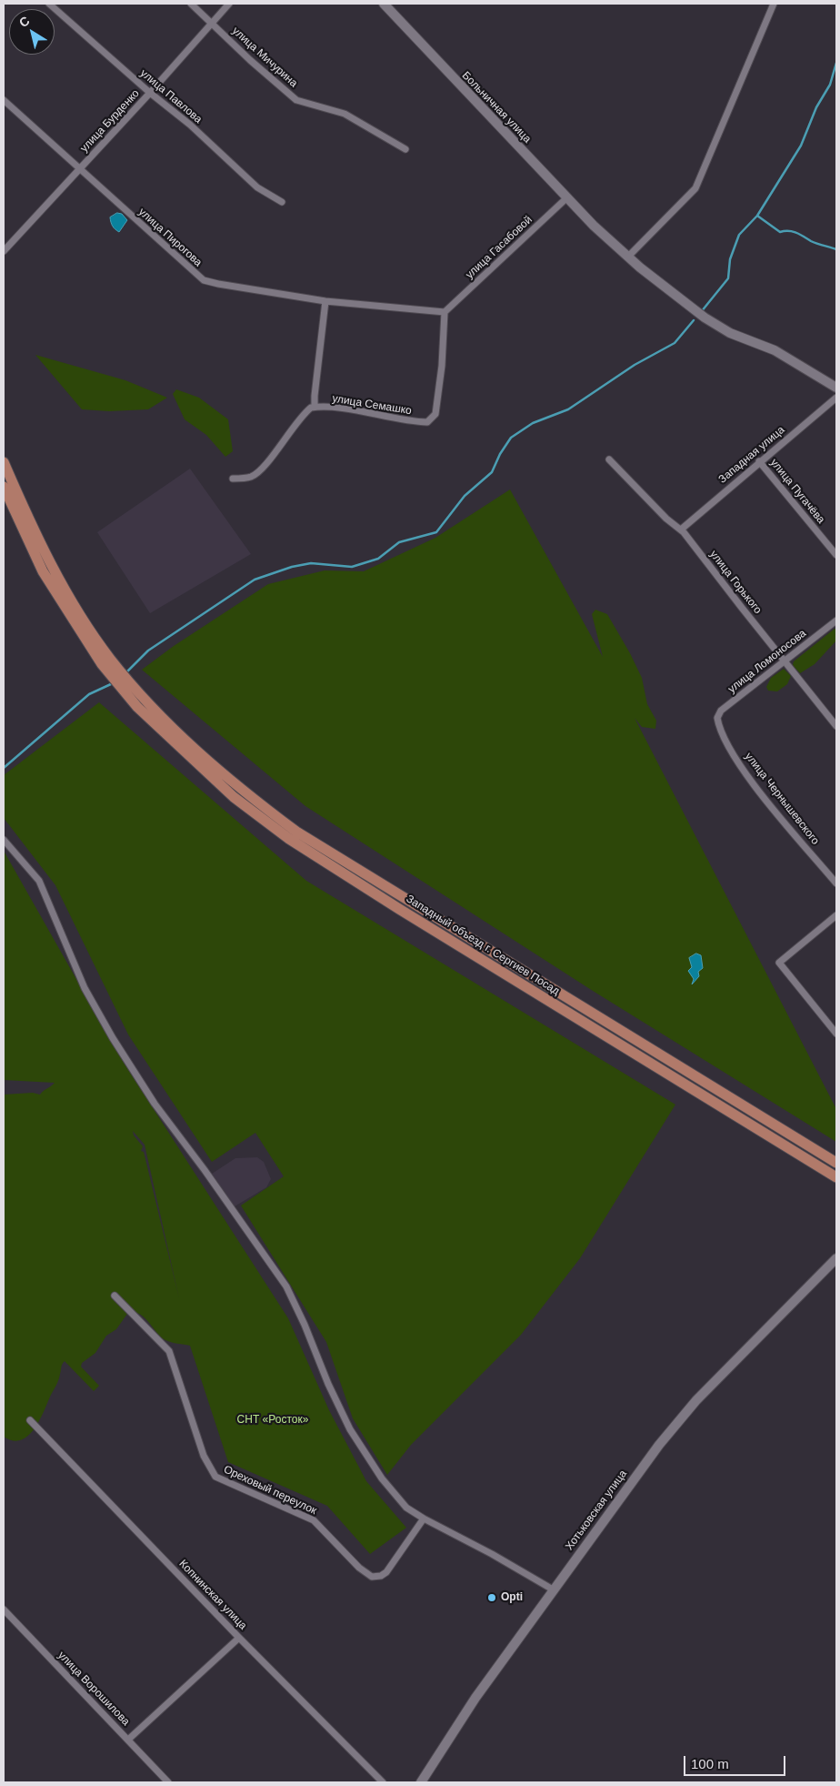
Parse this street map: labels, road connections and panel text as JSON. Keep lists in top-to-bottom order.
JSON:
{
  "streets": {
    "main road": ["Больничная улица", "Западный объезд г. Сергиев Посад", "Хотьковская улица"],
    "street": [
      "улица Мичурина",
      "улица Павлова",
      "улица Бурденко",
      "улица Пирогова",
      "улица Гасабовой",
      "улица Семашко",
      "Западная улица",
      "улица Пугачёва",
      "улица Горького",
      "улица Ломоносова",
      "улица Чернышевского",
      "Ореховый переулок",
      "Копнинская улица",
      "улица Ворошилова"
    ]
  },
  "crossings": [
    ["улица Мичурина", "улица Бурденко"],
    ["улица Павлова", "улица Бурденко"],
    ["Больничная улица", "улица Гасабовой"],
    ["улица Бурденко", "улица Пирогова"],
    ["улица Пирогова", "улица Гасабовой"],
    ["улица Пирогова", "улица Семашко"],
    ["улица Гасабовой", "улица Семашко"],
    ["Западная улица", "улица Пугачёва"],
    ["Западная улица", "улица Горького"],
    ["улица Горького", "улица Ломоносова"],
    ["улица Ломоносова", "улица Чернышевского"]
  ],
  "parks": ["СНТ «Росток»"],
  "places": ["Opti"],
  "scale_bar": "100 m",
  "north": "top left"
}
